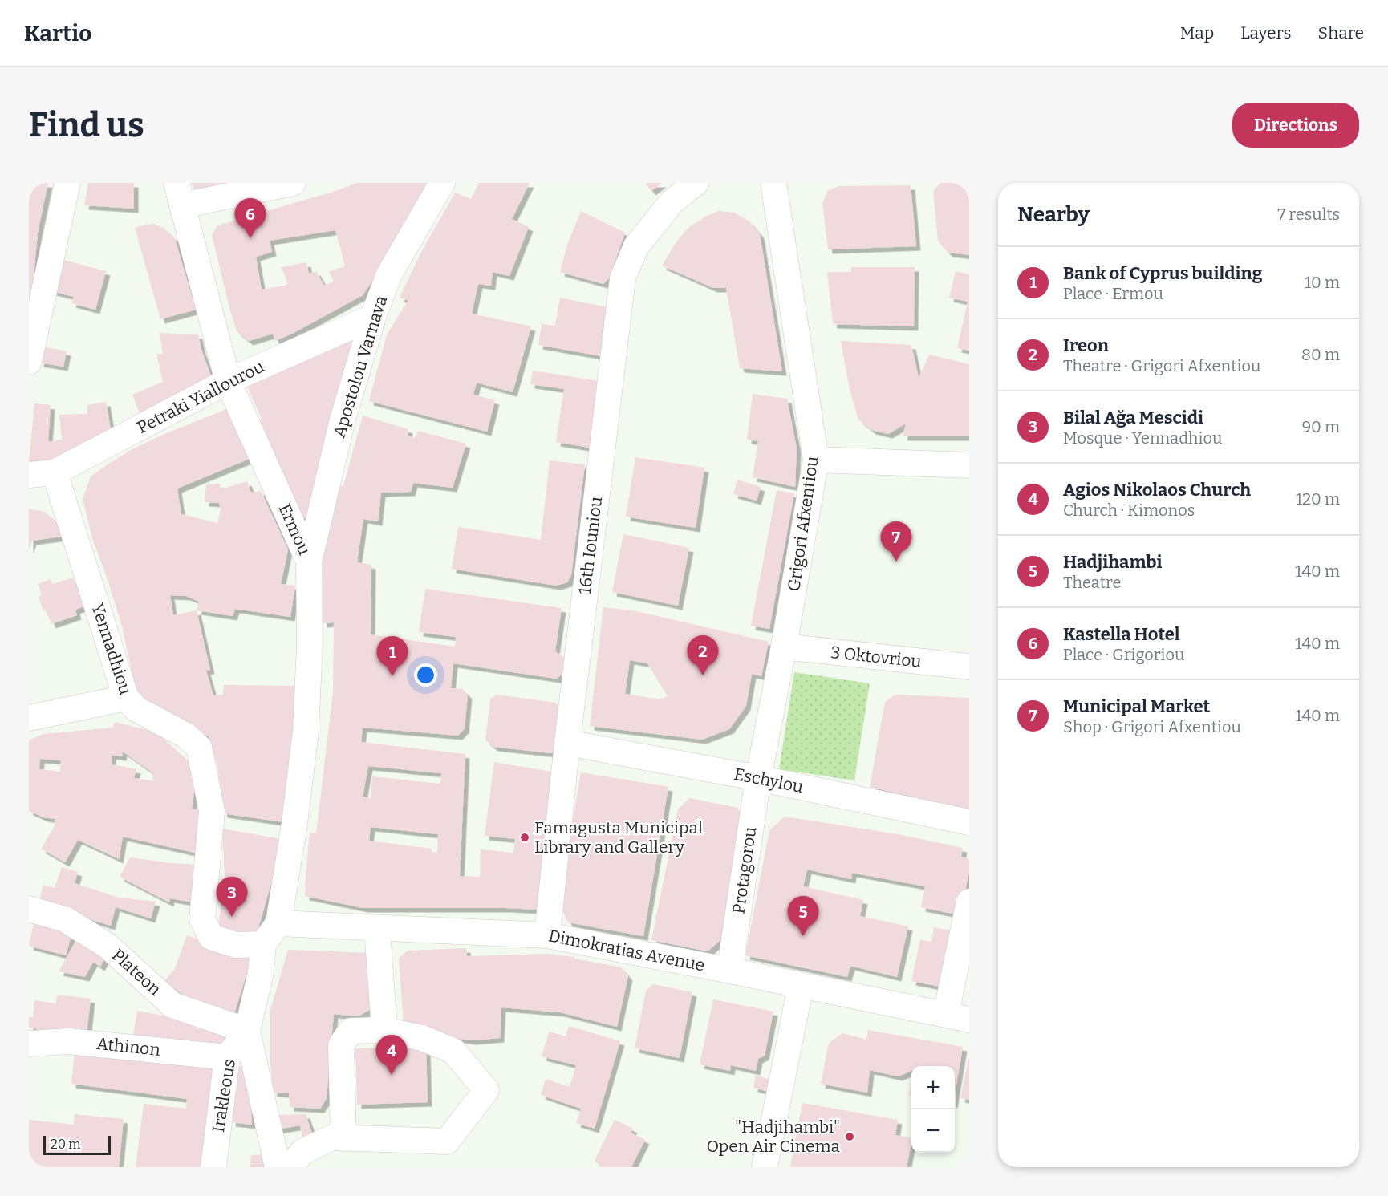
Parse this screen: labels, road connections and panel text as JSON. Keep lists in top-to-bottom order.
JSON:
{
  "streets": {
    "street": [
      "Apostolou Varnava",
      "Petraki Yiallourou",
      "Grigori Afxentiou",
      "Ermou",
      "16th Iouniou",
      "Yennadhiou",
      "3 Oktovriou",
      "Eschylou",
      "Protagorou",
      "Dimokratias Avenue",
      "Plateon",
      "Athinon",
      "Irakleous"
    ]
  },
  "crossings": [
    ["Apostolou Varnava", "Petraki Yiallourou"],
    ["Apostolou Varnava", "Ermou"],
    ["Petraki Yiallourou", "Ermou"],
    ["Petraki Yiallourou", "Yennadhiou"],
    ["Grigori Afxentiou", "3 Oktovriou"],
    ["Grigori Afxentiou", "Eschylou"],
    ["Grigori Afxentiou", "Protagorou"],
    ["Ermou", "Yennadhiou"],
    ["Ermou", "Dimokratias Avenue"],
    ["Ermou", "Irakleous"],
    ["16th Iouniou", "Eschylou"],
    ["16th Iouniou", "Dimokratias Avenue"],
    ["Yennadhiou", "Irakleous"],
    ["Eschylou", "Protagorou"],
    ["Plateon", "Irakleous"],
    ["Athinon", "Irakleous"]
  ],
  "places": ["Famagusta Municipal Library and Gallery", "\"Hadjihambi\" Open Air Cinema"],
  "scale_bar": "20 m",
  "page": {
    "header": "Kartio",
    "nav": ["Map", "Layers", "Share"],
    "buttons": "Directions",
    "title": "Find us",
    "heading": ["Nearby", "7 results"],
    "pins": [
      "6",
      "7",
      "2",
      "1",
      "3",
      "5",
      "4"
    ],
    "list": [
      {
        "mark": "1",
        "name": "Bank of Cyprus building",
        "note": "Place · Ermou",
        "value": "10 m"
      },
      {
        "mark": "2",
        "name": "Ireon",
        "note": "Theatre · Grigori Afxentiou",
        "value": "80 m"
      },
      {
        "mark": "3",
        "name": "Bilal Ağa Mescidi",
        "note": "Mosque · Yennadhiou",
        "value": "90 m"
      },
      {
        "mark": "4",
        "name": "Agios Nikolaos Church",
        "note": "Church · Kimonos",
        "value": "120 m"
      },
      {
        "mark": "5",
        "name": "Hadjihambi",
        "note": "Theatre",
        "value": "140 m"
      },
      {
        "mark": "6",
        "name": "Kastella Hotel",
        "note": "Place · Grigoriou",
        "value": "140 m"
      },
      {
        "mark": "7",
        "name": "Municipal Market",
        "note": "Shop · Grigori Afxentiou",
        "value": "140 m"
      }
    ],
    "map_buttons": ["+", "−"],
    "scale": "20 m"
  }
}
